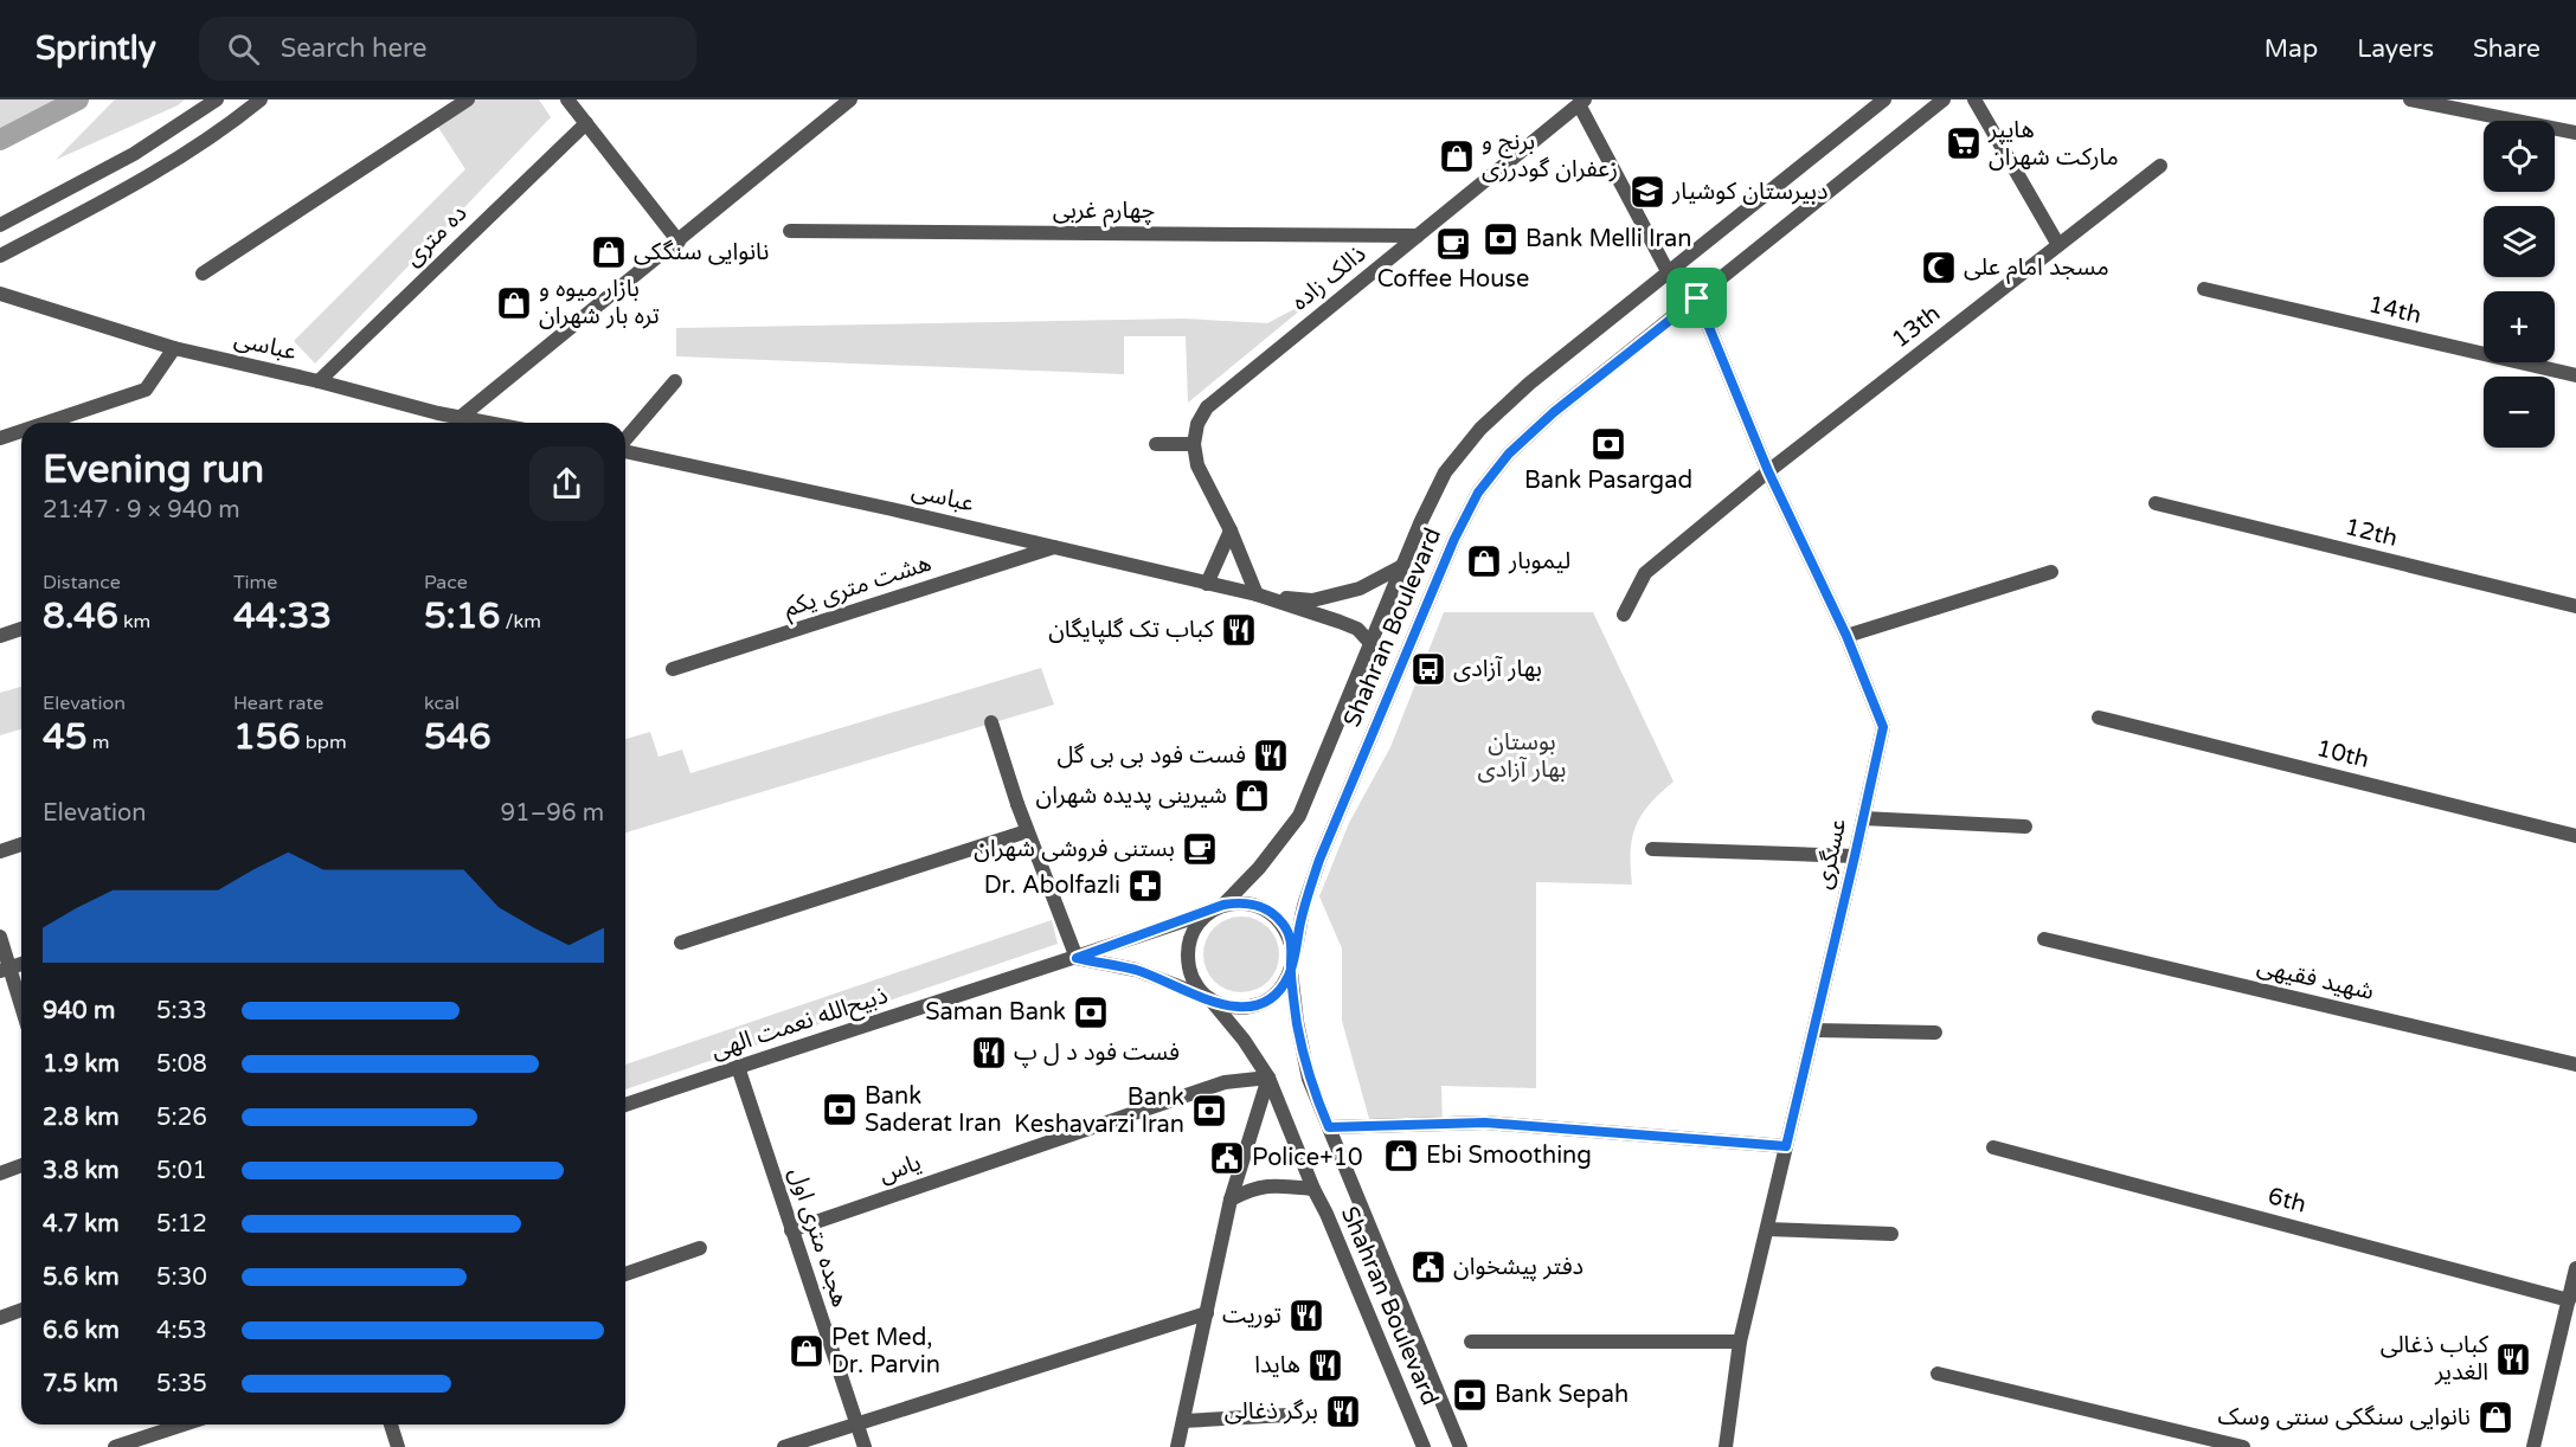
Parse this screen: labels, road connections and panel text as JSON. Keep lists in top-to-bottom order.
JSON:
{
  "streets": {
    "street": [
      "چهارم غربی",
      "ده متری",
      "ذالک زاده",
      "14th",
      "13th",
      "عباسی",
      "12th",
      "هشت متری یکم",
      "Shahran Boulevard",
      "10th",
      "عسگری",
      "شهید فقیهی",
      "ذبیح‌الله نعمت الهی",
      "یاس",
      "6th",
      "هجده متری اول"
    ]
  },
  "crossings": [
    ["چهارم غربی", "ذالک زاده"],
    ["ده متری", "عباسی"],
    ["13th", "عسگری"],
    ["عباسی", "هشت متری یکم"],
    ["Shahran Boulevard", "عسگری"],
    ["Shahran Boulevard", "ذبیح‌الله نعمت الهی"],
    ["Shahran Boulevard", "یاس"],
    ["ذبیح‌الله نعمت الهی", "هجده متری اول"],
    ["یاس", "هجده متری اول"]
  ],
  "parks": ["بوستان بهار آزادی"],
  "places": {
    "supermarket": ["هایپر مارکت شهران"],
    "shop": [
      "برنج و زعفران گودرزی",
      "نانوایی سنگکی",
      "بازار میوه و تره بار شهران",
      "لیموبار",
      "شیرینی پدیده شهران",
      "Ebi Smoothing",
      "Pet Med, Dr. Parvin",
      "نانوایی سنگکی سنتی وسک"
    ],
    "school or university": ["دبیرستان کوشیار"],
    "bank": [
      "Bank Melli Iran",
      "Bank Pasargad",
      "Saman Bank",
      "Bank Saderat Iran",
      "Bank Keshavarzi Iran",
      "Bank Sepah"
    ],
    "cafe": ["Coffee House", "بستنی فروشی شهران"],
    "mosque": ["مسجد امام علی"],
    "restaurant": [
      "کباب تک گلپایگان",
      "فست فود بی بی گل",
      "فست فود د ل پ",
      "توریت",
      "کباب ذغالی الغدیر",
      "هایدا",
      "برگر ذغالی"
    ],
    "bus stop": ["بهار آزادی"],
    "pharmacy": ["Dr. Abolfazli"],
    "public building": ["Police+10", "دفتر پیشخوان"]
  },
  "page": {
    "header": "Sprintly",
    "search": "Search here",
    "nav": ["Map", "Layers", "Share"],
    "map_buttons": ["+", "−"],
    "heading": ["Evening run", "21:47 · 9 × 940 m"],
    "stats": [
      ["Distance", "8.46 km"],
      ["Time", "44:33"],
      ["Pace", "5:16 /km"],
      ["Elevation", "45 m"],
      ["Heart rate", "156 bpm"],
      ["kcal", "546"]
    ],
    "chart": ["Elevation", "91–96 m"],
    "list": [
      {
        "name": "940 m",
        "note": "5:33"
      },
      {
        "name": "1.9 km",
        "note": "5:08"
      },
      {
        "name": "2.8 km",
        "note": "5:26"
      },
      {
        "name": "3.8 km",
        "note": "5:01"
      },
      {
        "name": "4.7 km",
        "note": "5:12"
      },
      {
        "name": "5.6 km",
        "note": "5:30"
      },
      {
        "name": "6.6 km",
        "note": "4:53"
      },
      {
        "name": "7.5 km",
        "note": "5:35"
      }
    ]
  }
}
